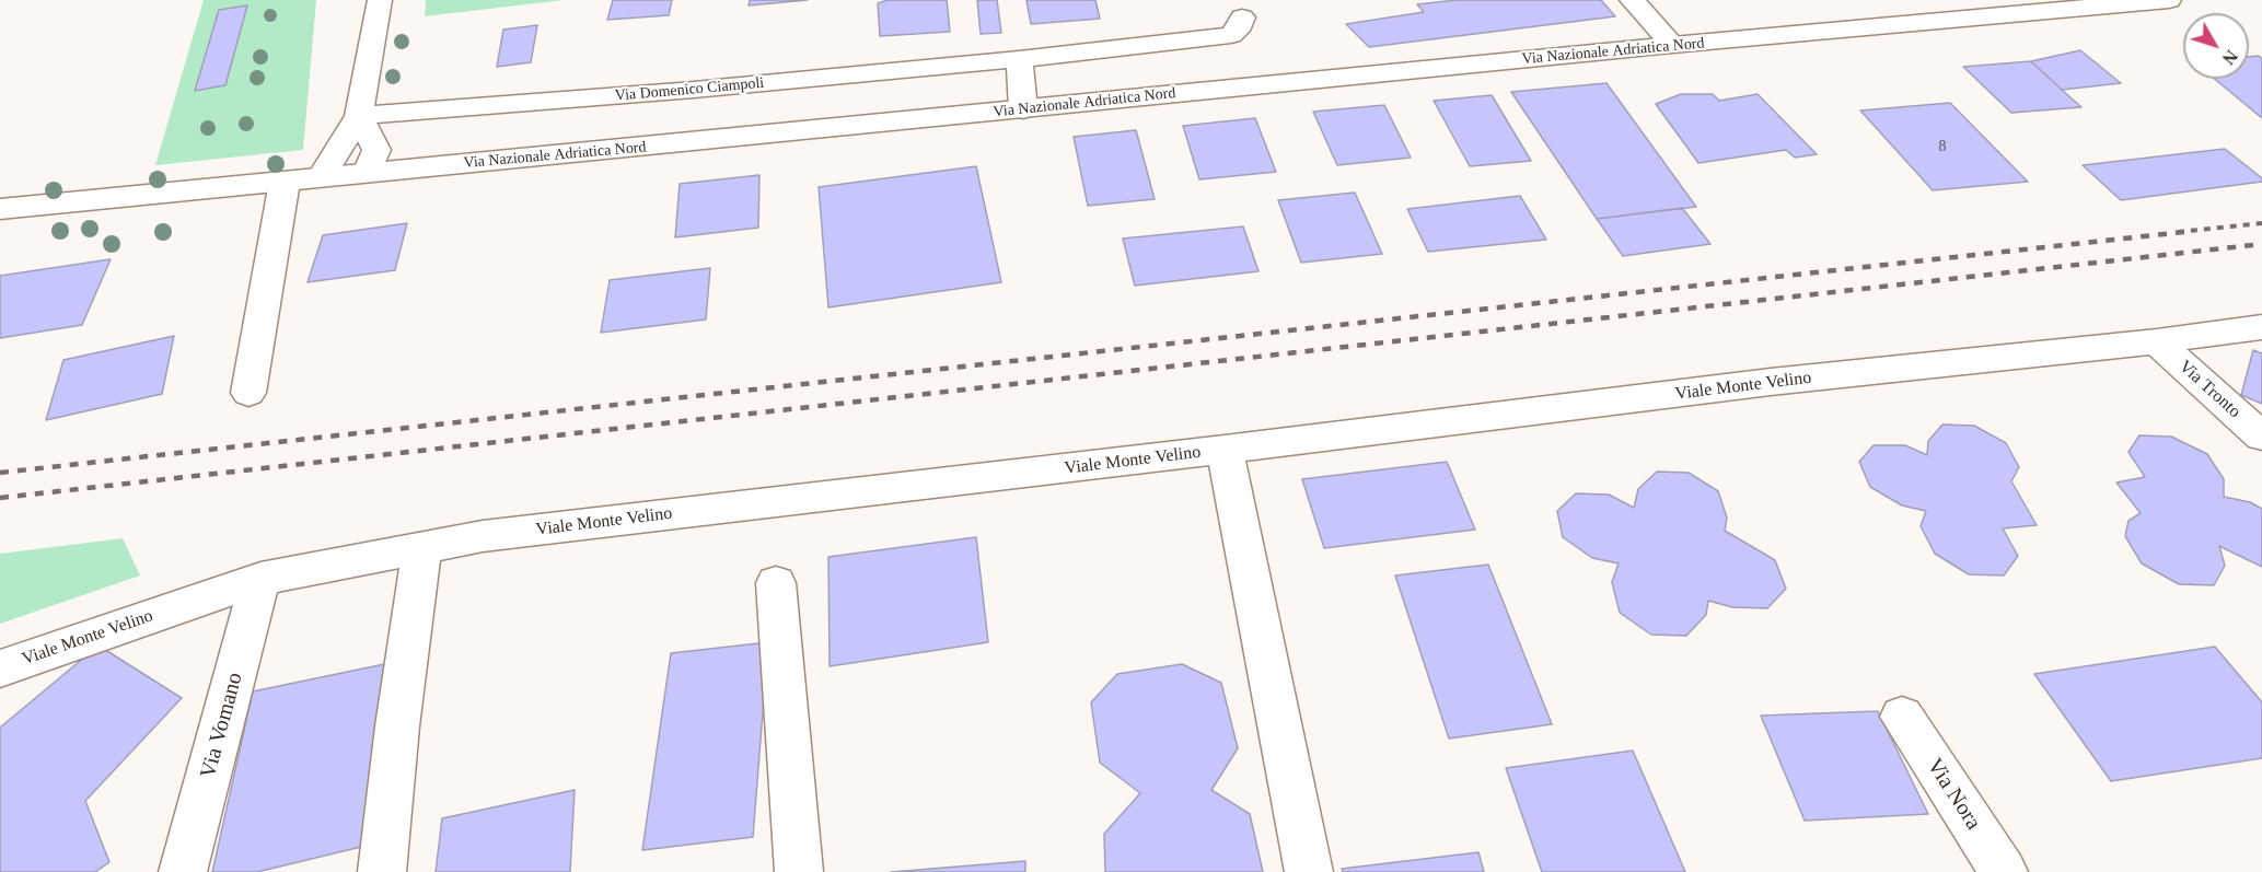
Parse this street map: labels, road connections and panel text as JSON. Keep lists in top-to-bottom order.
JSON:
{
  "streets": {
    "street": [
      "Via Nazionale Adriatica Nord",
      "Via Domenico Ciampoli",
      "Viale Monte Velino",
      "Via Tronto",
      "Via Vomano",
      "Via Nora"
    ]
  },
  "crossings": [
    ["Viale Monte Velino", "Via Tronto"],
    ["Viale Monte Velino", "Via Vomano"]
  ],
  "house_numbers": ["8"],
  "north": "bottom right"
}
